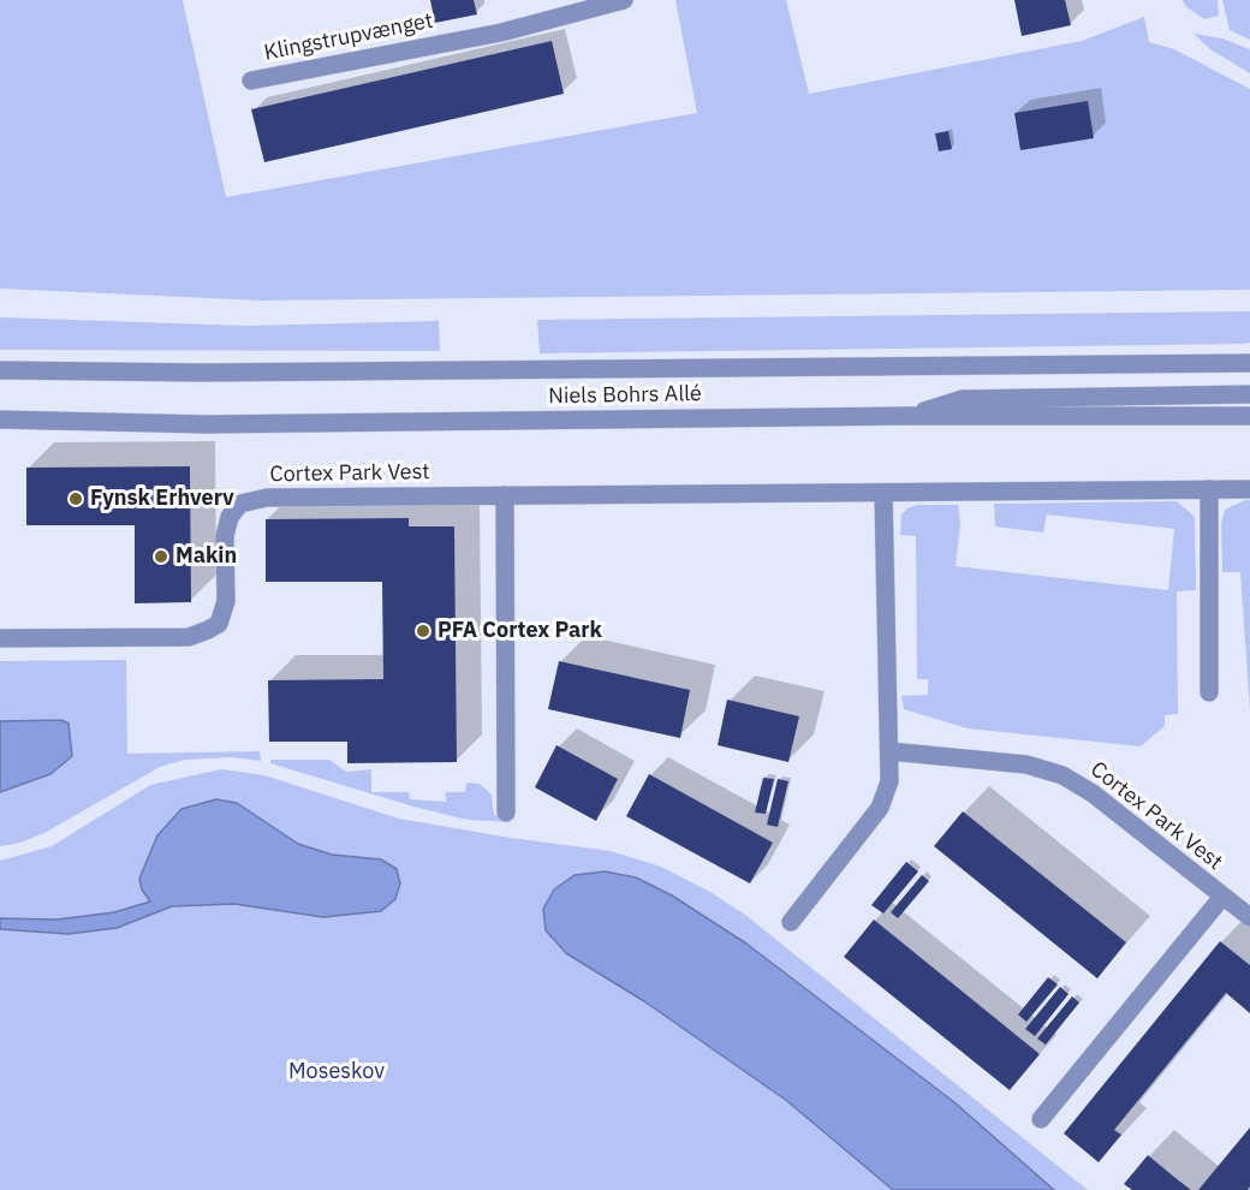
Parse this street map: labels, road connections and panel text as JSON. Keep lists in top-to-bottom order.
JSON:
{
  "streets": {
    "street": ["Klingstrupvænget", "Niels Bohrs Allé", "Cortex Park Vest"]
  },
  "parks": ["Moseskov"],
  "places": ["Fynsk Erhverv", "Makin", "PFA Cortex Park"]
}
